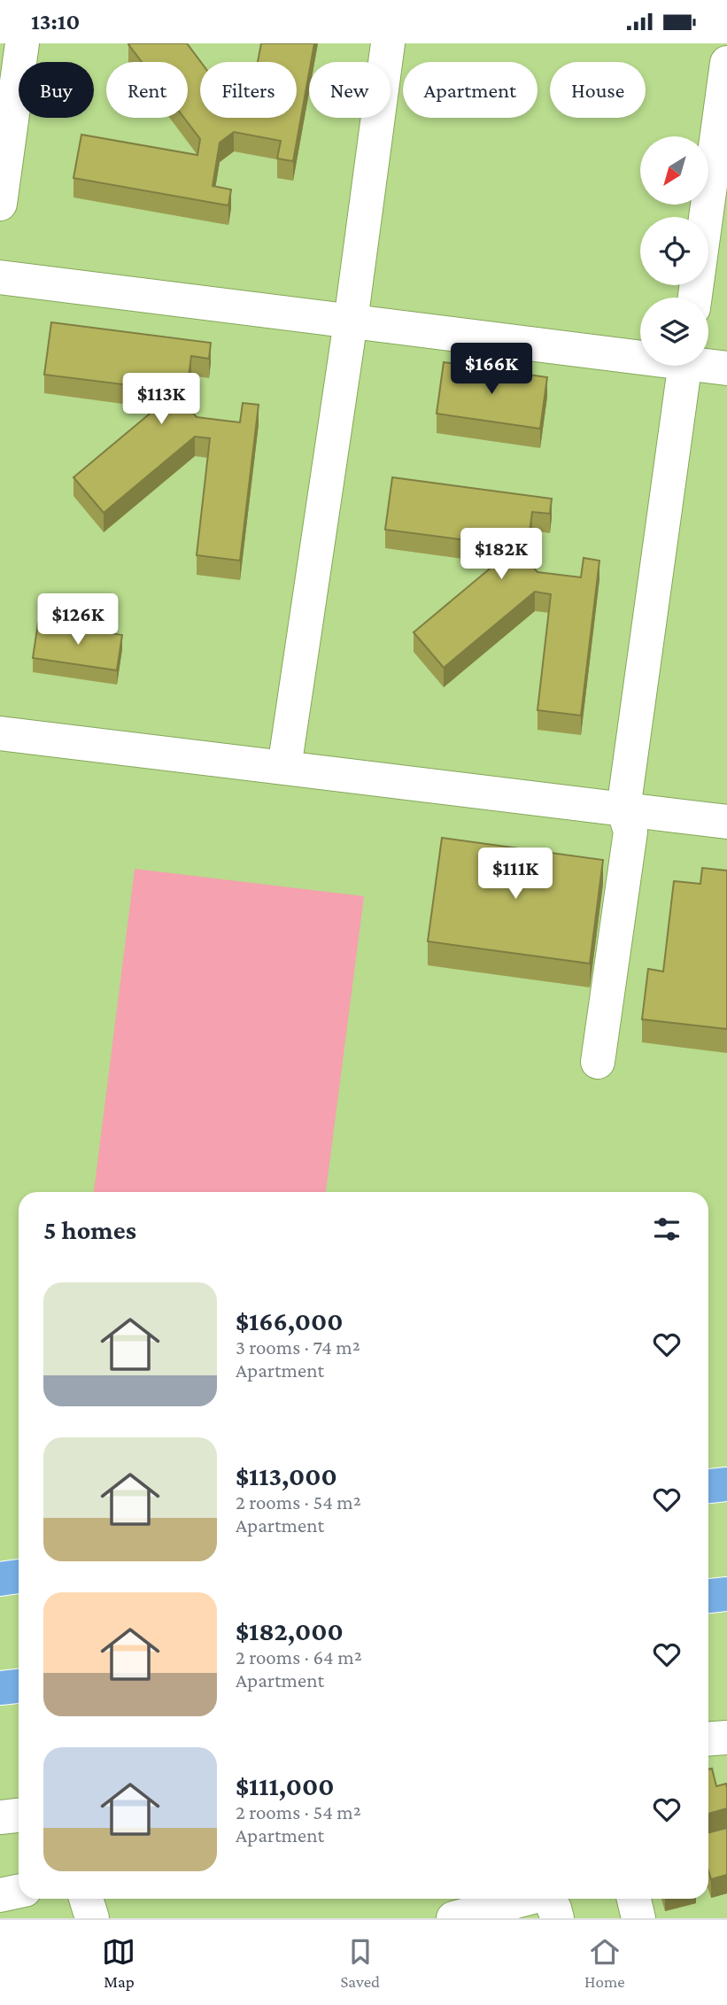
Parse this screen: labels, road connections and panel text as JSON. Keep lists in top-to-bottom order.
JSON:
{
  "north": "bottom left",
  "page": {
    "status": "13:10",
    "chip": [
      "Buy",
      "Rent",
      "Filters",
      "New",
      "Apartment",
      "House"
    ],
    "price": [
      "$166K",
      "$113K",
      "$182K",
      "$126K",
      "$111K"
    ],
    "heading": "5 homes",
    "list": [
      {
        "name": "$166,000",
        "note": "3 rooms · 74 m² · Apartment"
      },
      {
        "name": "$113,000",
        "note": "2 rooms · 54 m² · Apartment"
      },
      {
        "name": "$182,000",
        "note": "2 rooms · 64 m² · Apartment"
      },
      {
        "name": "$111,000",
        "note": "2 rooms · 54 m² · Apartment"
      }
    ],
    "tabs": ["Map", "Saved", "Home"]
  }
}
